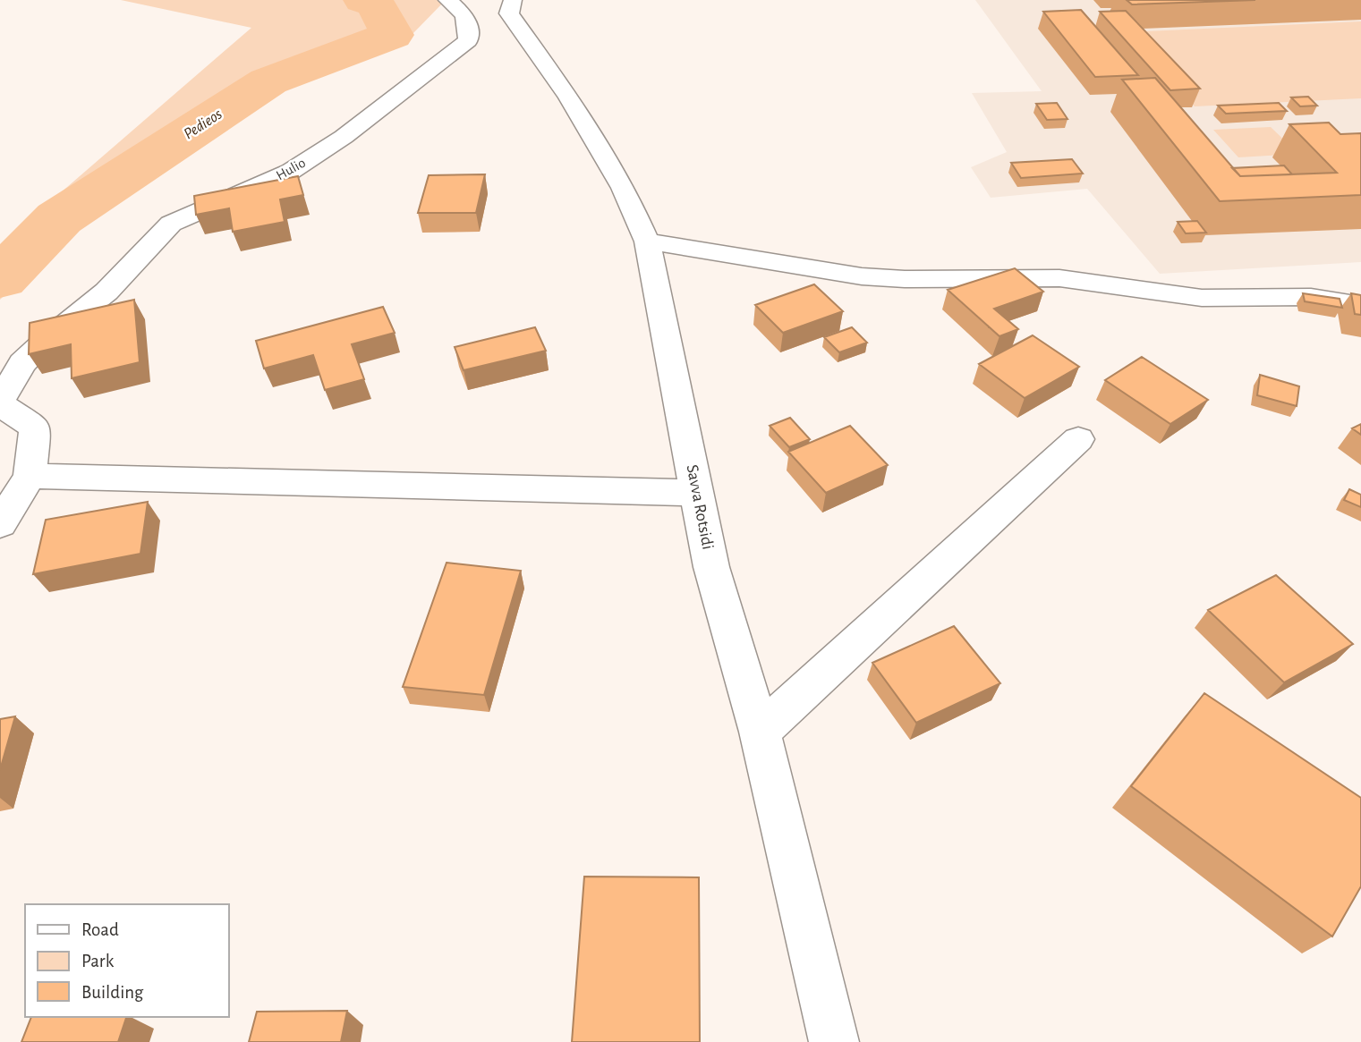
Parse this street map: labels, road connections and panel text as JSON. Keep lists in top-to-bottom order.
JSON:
{
  "streets": {
    "street": ["Hulio", "Savva Rotsidi"]
  },
  "water": ["Pedieos"],
  "legend": ["Road", "Park", "Building"]
}
